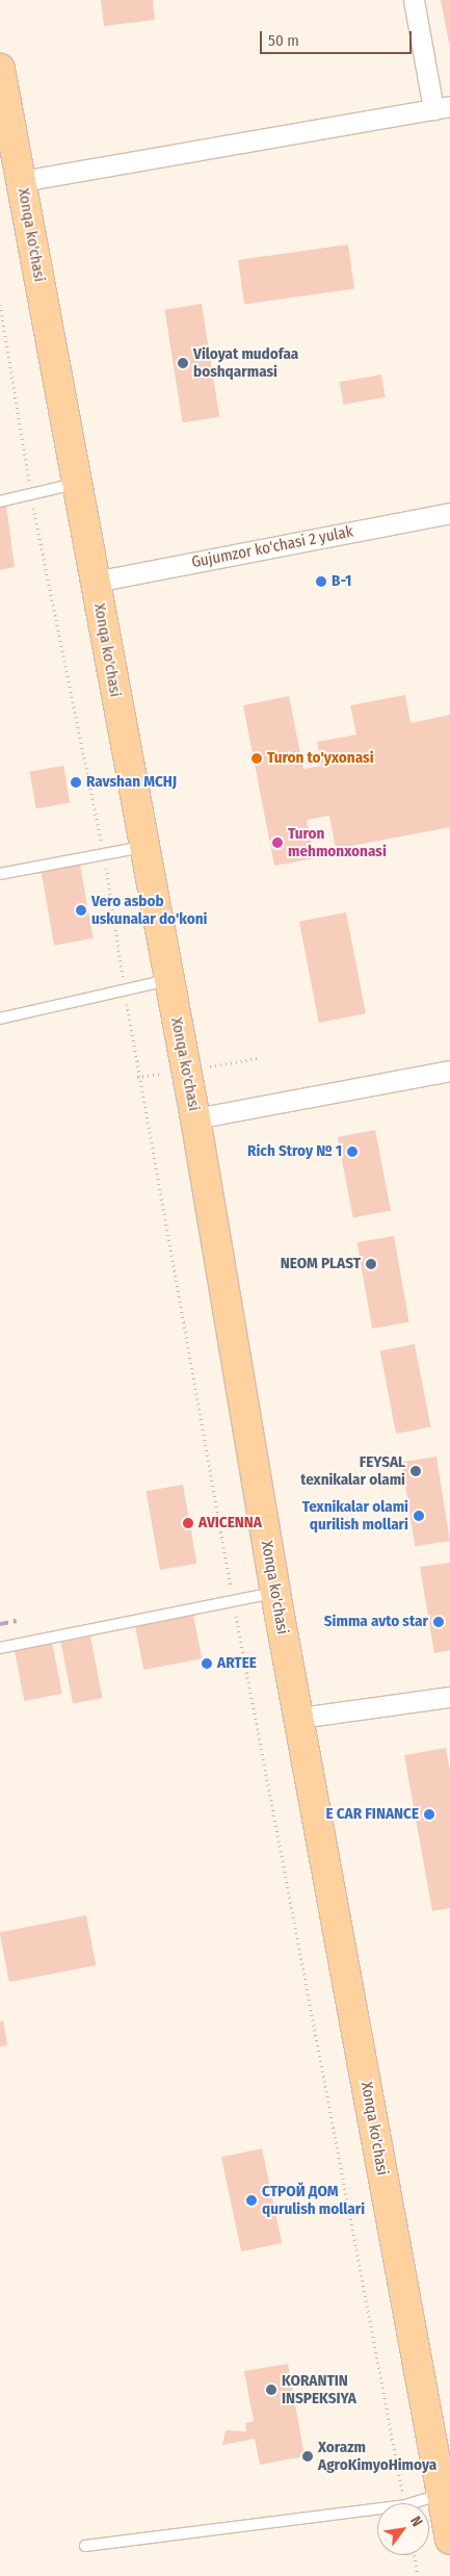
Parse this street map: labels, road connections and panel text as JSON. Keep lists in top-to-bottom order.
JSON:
{
  "streets": {
    "main road": ["Xonqa ko'chasi"],
    "street": ["Gujumzor ko'chasi 2 yulak"]
  },
  "crossings": [
    ["Xonqa ko'chasi", "Gujumzor ko'chasi 2 yulak"]
  ],
  "places": [
    "Viloyat mudofaa boshqarmasi",
    "В-1",
    "Turon to'yxonasi",
    "Ravshan MCHJ",
    "Turon mehmonxonasi",
    "Vero asbob uskunalar do'koni",
    "Rich Stroy № 1",
    "NEOM PLAST",
    "FEYSAL texnikalar olami",
    "Texnikalar olami qurilish mollari",
    "AVICENNA",
    "Simma avto star",
    "ARTEE",
    "E CAR FINANCE",
    "СТРОЙ ДОМ qurulish mollari",
    "KORANTIN INSPEKSIYA",
    "Xorazm AgroKimyoHimoya"
  ],
  "scale_bar": "50 m",
  "north": "top right"
}
